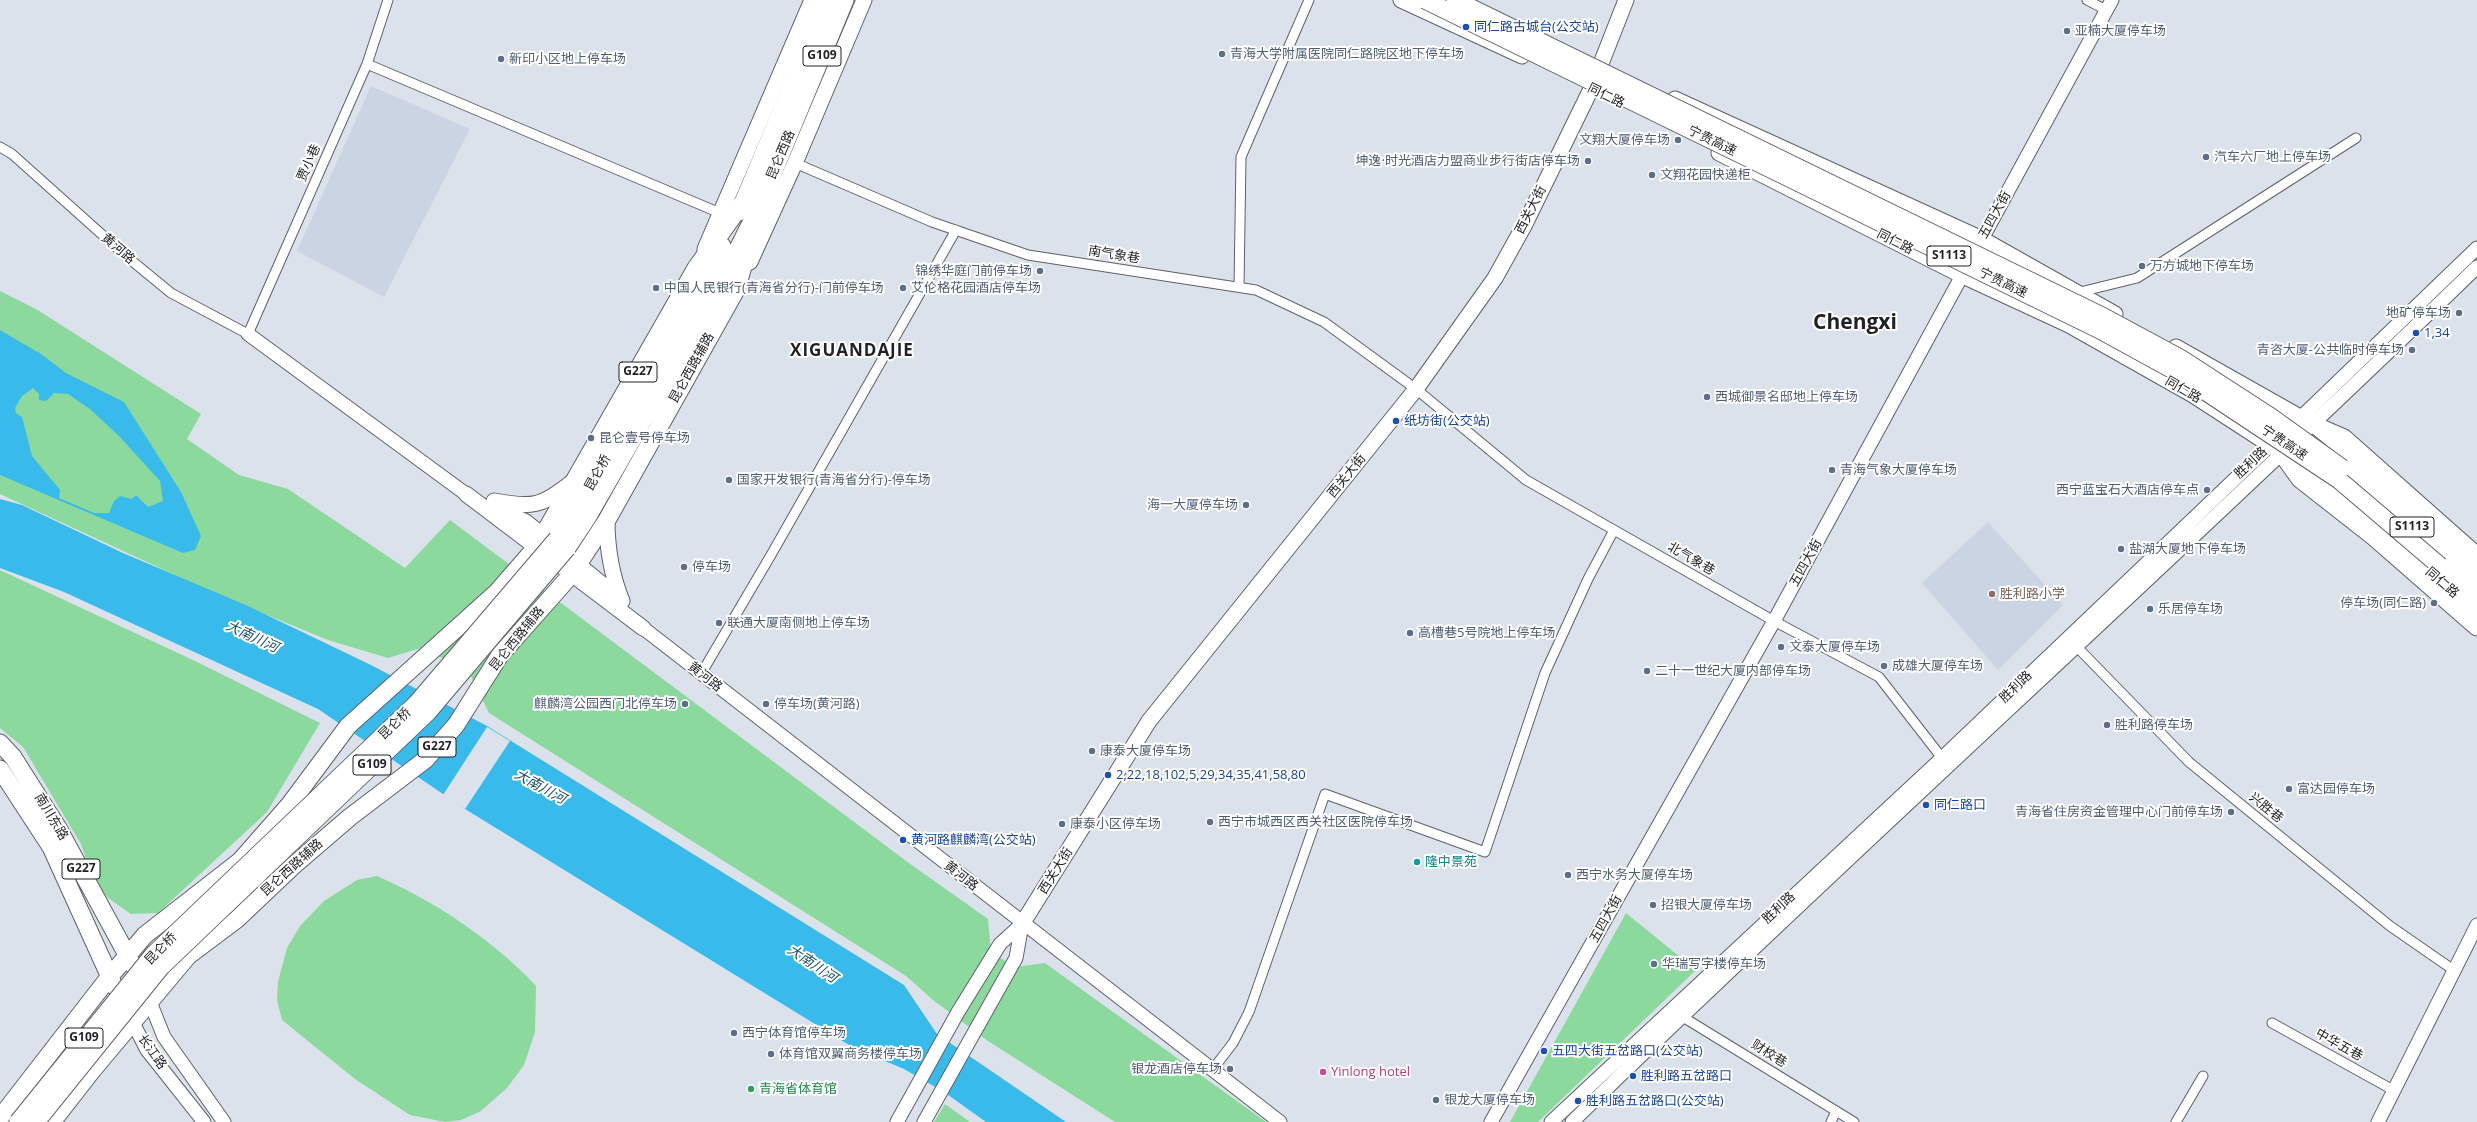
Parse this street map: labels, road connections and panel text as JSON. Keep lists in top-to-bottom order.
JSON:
{
  "streets": {
    "highway": [
      "G109",
      "宁贵高速",
      "昆仑西路",
      "S1113",
      "昆仑西路辅路",
      "G227",
      "昆仑桥",
      "南川东路",
      "长江路"
    ],
    "main road": [
      "同仁路",
      "西关大街",
      "五四大街",
      "黄河路",
      "胜利路"
    ],
    "street": [
      "贾小巷",
      "南气象巷",
      "北气象巷",
      "兴胜巷",
      "中华五巷",
      "财校巷"
    ]
  },
  "crossings": [
    ["同仁路", "西关大街"],
    ["同仁路", "五四大街"],
    ["同仁路", "胜利路"],
    ["昆仑西路", "昆仑西路辅路"],
    ["昆仑西路", "G227"],
    ["昆仑西路", "昆仑桥"],
    ["贾小巷", "黄河路"],
    ["西关大街", "黄河路"],
    ["西关大街", "南气象巷"],
    ["西关大街", "北气象巷"],
    ["五四大街", "北气象巷"],
    ["南气象巷", "北气象巷"],
    ["昆仑西路辅路", "G227"],
    ["昆仑西路辅路", "南川东路"],
    ["昆仑西路辅路", "长江路"],
    ["G227", "南川东路"],
    ["G227", "长江路"],
    ["胜利路", "北气象巷"],
    ["胜利路", "兴胜巷"],
    ["胜利路", "财校巷"],
    ["南川东路", "长江路"]
  ],
  "districts": ["Chengxi", "XIGUANDAJIE"],
  "water": ["大南川河"],
  "places": [
    "同仁路古城台(公交站)",
    "亚楠大厦停车场",
    "青海大学附属医院同仁路院区地下停车场",
    "新印小区地上停车场",
    "文翔大厦停车场",
    "汽车六厂地上停车场",
    "坤逸·时光酒店力盟商业步行街店停车场",
    "文翔花园快递柜",
    "万方城地下停车场",
    "锦绣华庭门前停车场",
    "中国人民银行(青海省分行)-门前停车场",
    "艾伦格花园酒店停车场",
    "地矿停车场",
    "1,34",
    "青咨大厦-公共临时停车场",
    "西城御景名邸地上停车场",
    "纸坊街(公交站)",
    "昆仑壹号停车场",
    "青海气象大厦停车场",
    "国家开发银行(青海省分行)-停车场",
    "西宁蓝宝石大酒店停车点",
    "海一大厦停车场",
    "盐湖大厦地下停车场",
    "停车场",
    "胜利路小学",
    "停车场(同仁路)",
    "乐居停车场",
    "联通大厦南侧地上停车场",
    "高槽巷5号院地上停车场",
    "文泰大厦停车场",
    "成雄大厦停车场",
    "二十一世纪大厦内部停车场",
    "麒麟湾公园西门北停车场",
    "停车场(黄河路)",
    "胜利路停车场",
    "康泰大厦停车场",
    "2,22,18,102,5,29,34,35,41,58,80",
    "富达园停车场",
    "同仁路口",
    "青海省住房资金管理中心门前停车场",
    "西宁市城西区西关社区医院停车场",
    "康泰小区停车场",
    "黄河路麒麟湾(公交站)",
    "隆中景苑",
    "西宁水务大厦停车场",
    "招银大厦停车场",
    "华瑞写字楼停车场",
    "西宁体育馆停车场",
    "五四大街五岔路口(公交站)",
    "体育馆双翼商务楼停车场",
    "银龙酒店停车场",
    "Yinlong hotel",
    "胜利路五岔路口",
    "青海省体育馆",
    "银龙大厦停车场",
    "胜利路五岔路口(公交站)"
  ]
}
